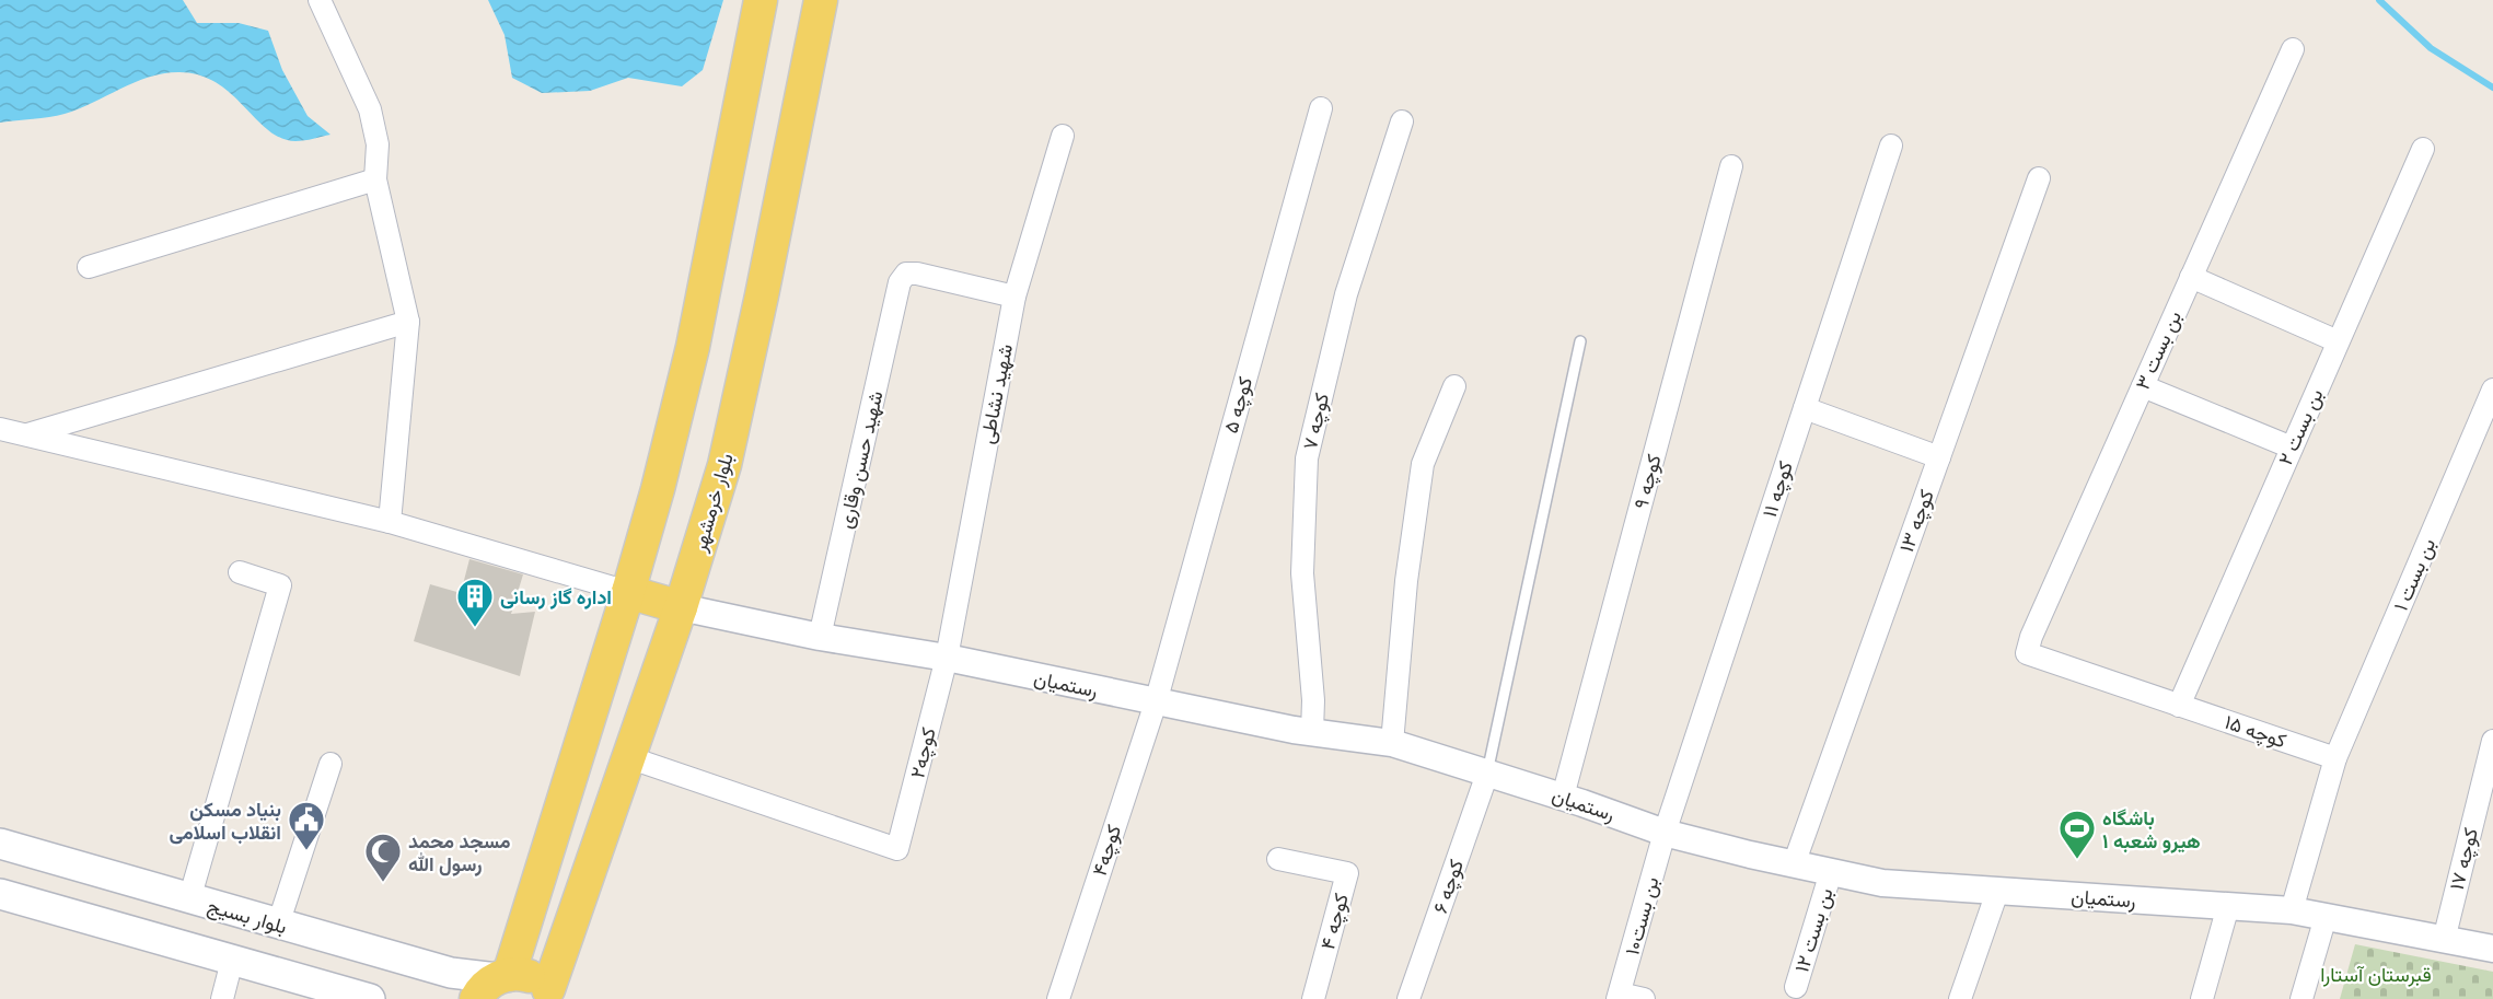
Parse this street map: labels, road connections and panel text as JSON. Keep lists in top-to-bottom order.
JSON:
{
  "streets": {
    "main road": ["بلوار خرمشهر", "بلوار بسیج"],
    "street": [
      "بن بست ۳",
      "شهید نشاطی",
      "کوچه ۵",
      "کوچه ۷",
      "بن بست ۲",
      "شهید حسن وقاری",
      "کوچه ۹",
      "کوچه ۱۱",
      "کوچه ۱۳",
      "بن بست ۱",
      "رستمیان",
      "کوچه ۱۵",
      "کوچه۲",
      "کوچه۴",
      "کوچه ۱۷",
      "کوچه ۶",
      "بن بست۱۰",
      "کوچه ۴",
      "بن بست ۱۲"
    ]
  },
  "crossings": [
    ["بن بست ۳", "کوچه ۱۵"],
    ["شهید نشاطی", "شهید حسن وقاری"],
    ["شهید نشاطی", "رستمیان"],
    ["شهید نشاطی", "کوچه۲"],
    ["کوچه ۵", "رستمیان"],
    ["کوچه ۵", "کوچه۴"],
    ["کوچه ۷", "رستمیان"],
    ["بن بست ۲", "کوچه ۱۵"],
    ["شهید حسن وقاری", "رستمیان"],
    ["کوچه ۹", "رستمیان"],
    ["کوچه ۱۱", "رستمیان"],
    ["کوچه ۱۱", "بن بست۱۰"],
    ["بلوار خرمشهر", "رستمیان"],
    ["بلوار خرمشهر", "کوچه۲"],
    ["کوچه ۱۳", "رستمیان"],
    ["بن بست ۱", "کوچه ۱۵"],
    ["رستمیان", "کوچه۲"],
    ["رستمیان", "کوچه۴"],
    ["رستمیان", "کوچه ۱۷"],
    ["رستمیان", "کوچه ۶"],
    ["رستمیان", "بن بست۱۰"],
    ["رستمیان", "بن بست ۱۲"]
  ],
  "parks": ["قبرستان آستارا"],
  "places": {
    "building": ["اداره گاز رسانی"],
    "public building": ["بنیاد مسکن انقلاب اسلامی"],
    "sports": ["باشگاه هیرو شعبه ۱"],
    "mosque": ["مسجد محمد رسول الله"]
  }
}
